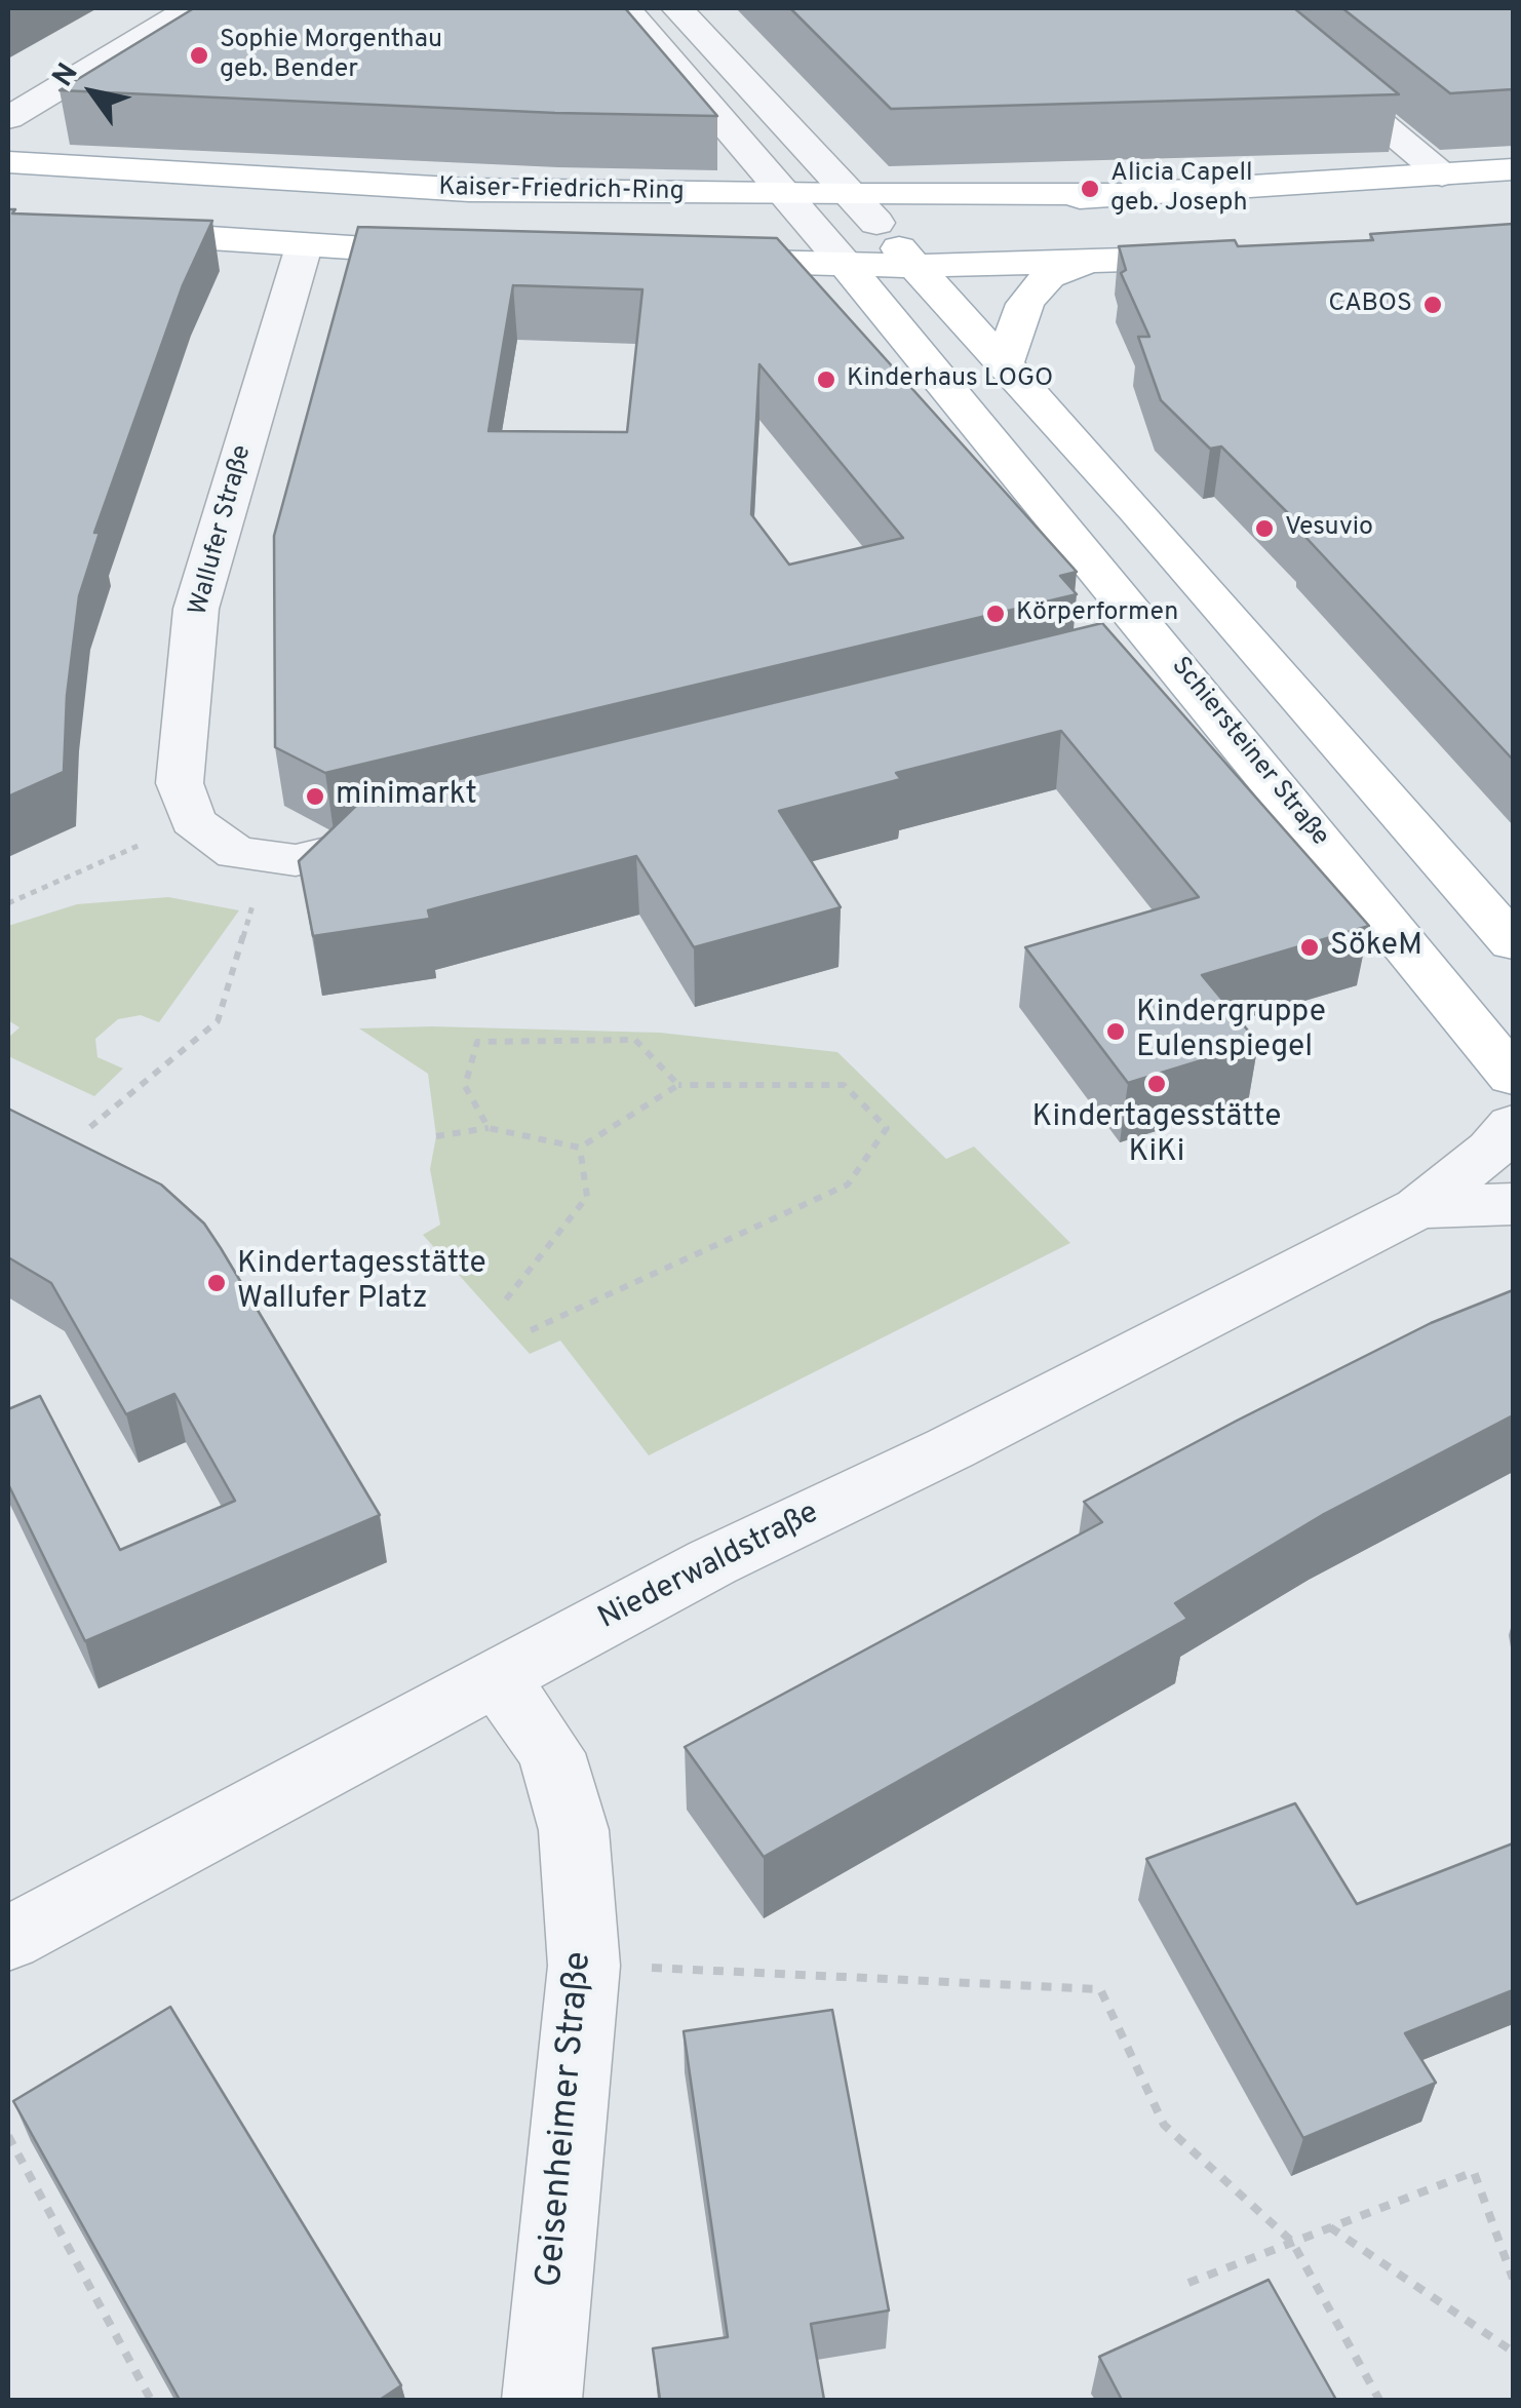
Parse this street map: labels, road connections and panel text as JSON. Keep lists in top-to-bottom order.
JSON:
{
  "streets": {
    "main road": ["Kaiser-Friedrich-Ring", "Schiersteiner Straße"],
    "street": ["Wallufer Straße", "Niederwaldstraße", "Geisenheimer Straße"]
  },
  "crossings": [
    ["Kaiser-Friedrich-Ring", "Schiersteiner Straße"],
    ["Niederwaldstraße", "Geisenheimer Straße"]
  ],
  "places": [
    "Sophie Morgenthau geb. Bender",
    "Alicia Capell geb. Joseph",
    "CABOS",
    "Kinderhaus LOGO",
    "Vesuvio",
    "Körperformen",
    "minimarkt",
    "SökeM",
    "Kindergruppe Eulenspiegel",
    "Kindertagesstätte KiKi",
    "Kindertagesstätte Wallufer Platz"
  ],
  "north": "top left"
}
